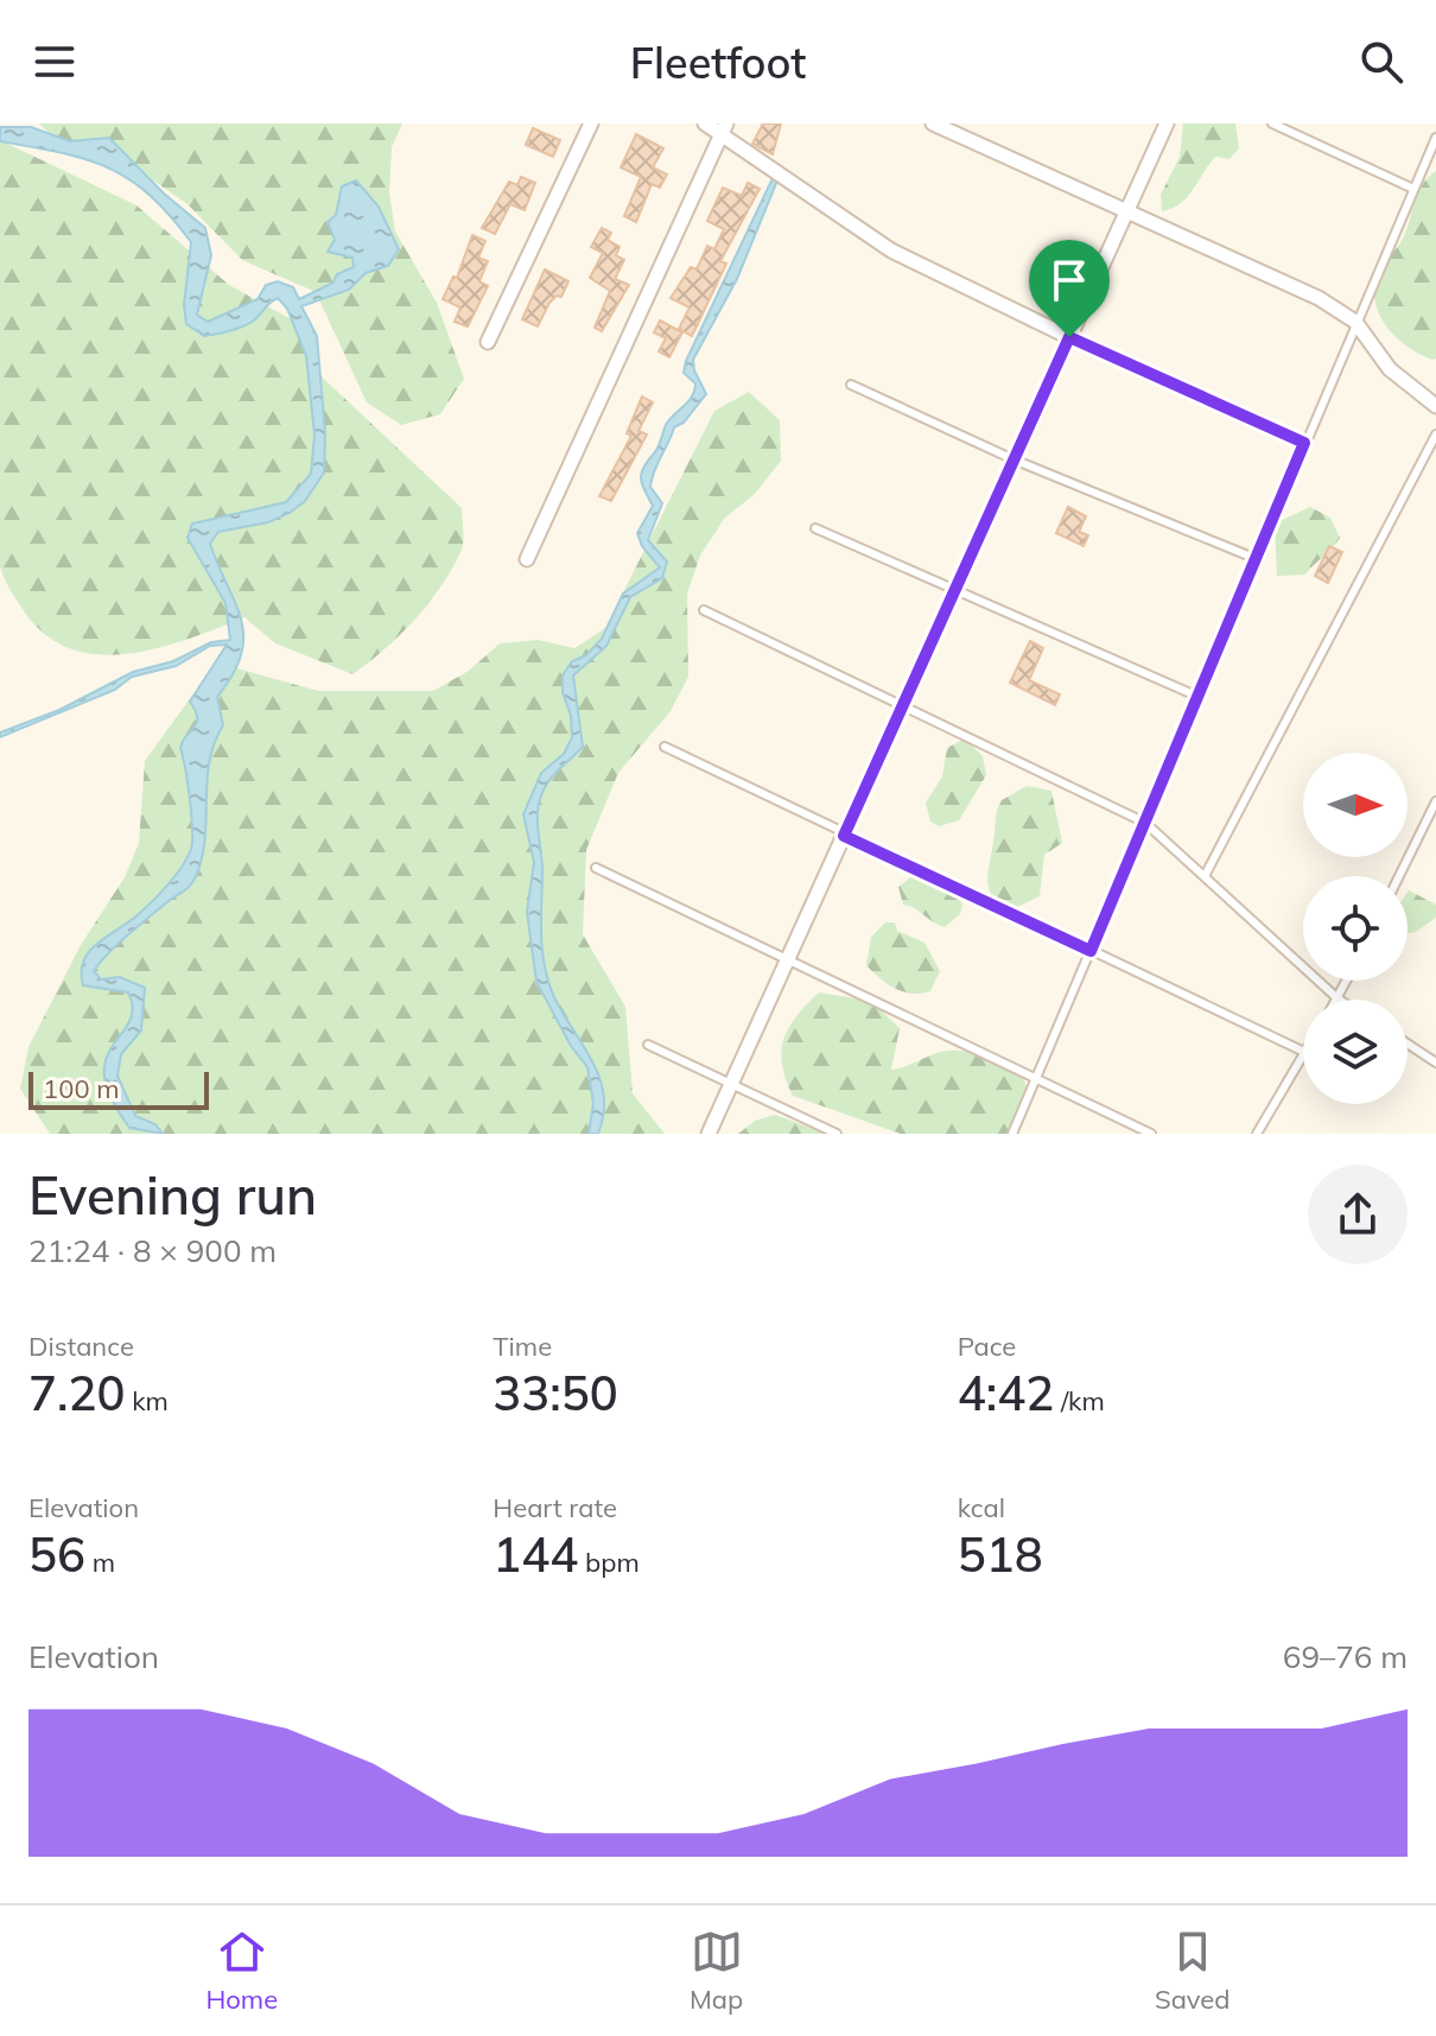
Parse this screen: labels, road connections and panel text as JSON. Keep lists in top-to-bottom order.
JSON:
{
  "scale_bar": "100 m",
  "north": "right",
  "page": {
    "header": "Fleetfoot",
    "scale": "100 m",
    "heading": ["Evening run", "21:24 · 8 × 900 m"],
    "stats": [
      ["Distance", "7.20 km"],
      ["Time", "33:50"],
      ["Pace", "4:42 /km"],
      ["Elevation", "56 m"],
      ["Heart rate", "144 bpm"],
      ["kcal", "518"]
    ],
    "chart": ["Elevation", "69–76 m"],
    "tabs": ["Home", "Map", "Saved"]
  }
}
